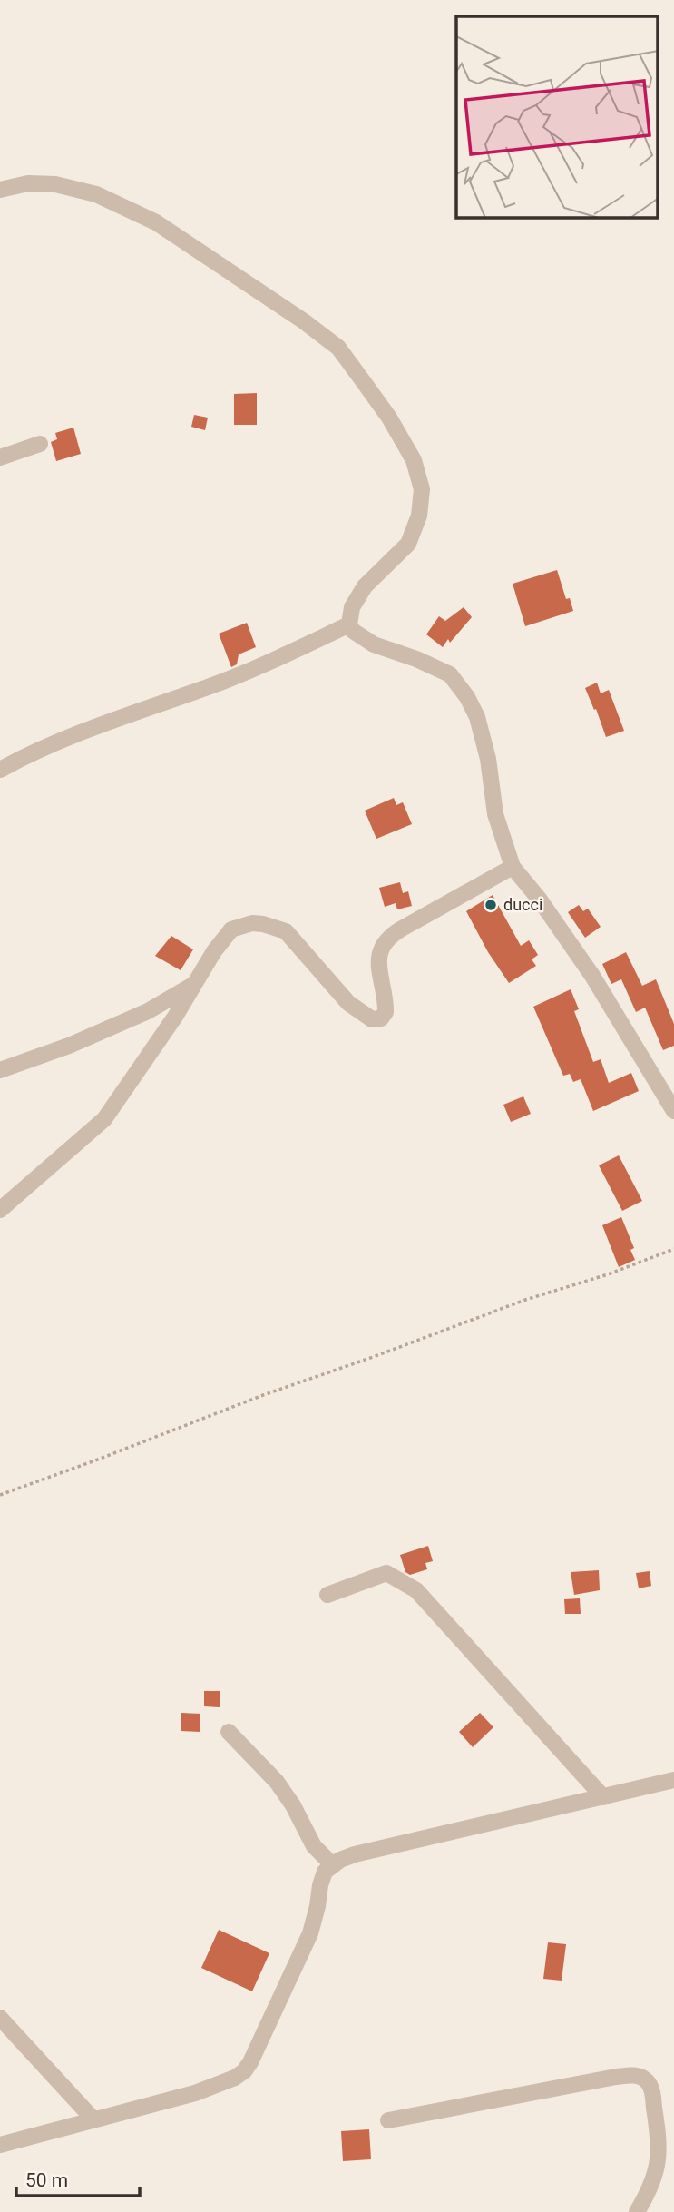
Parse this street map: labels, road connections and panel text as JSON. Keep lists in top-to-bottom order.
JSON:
{
  "places": ["ducci"],
  "scale_bar": "50 m"
}
